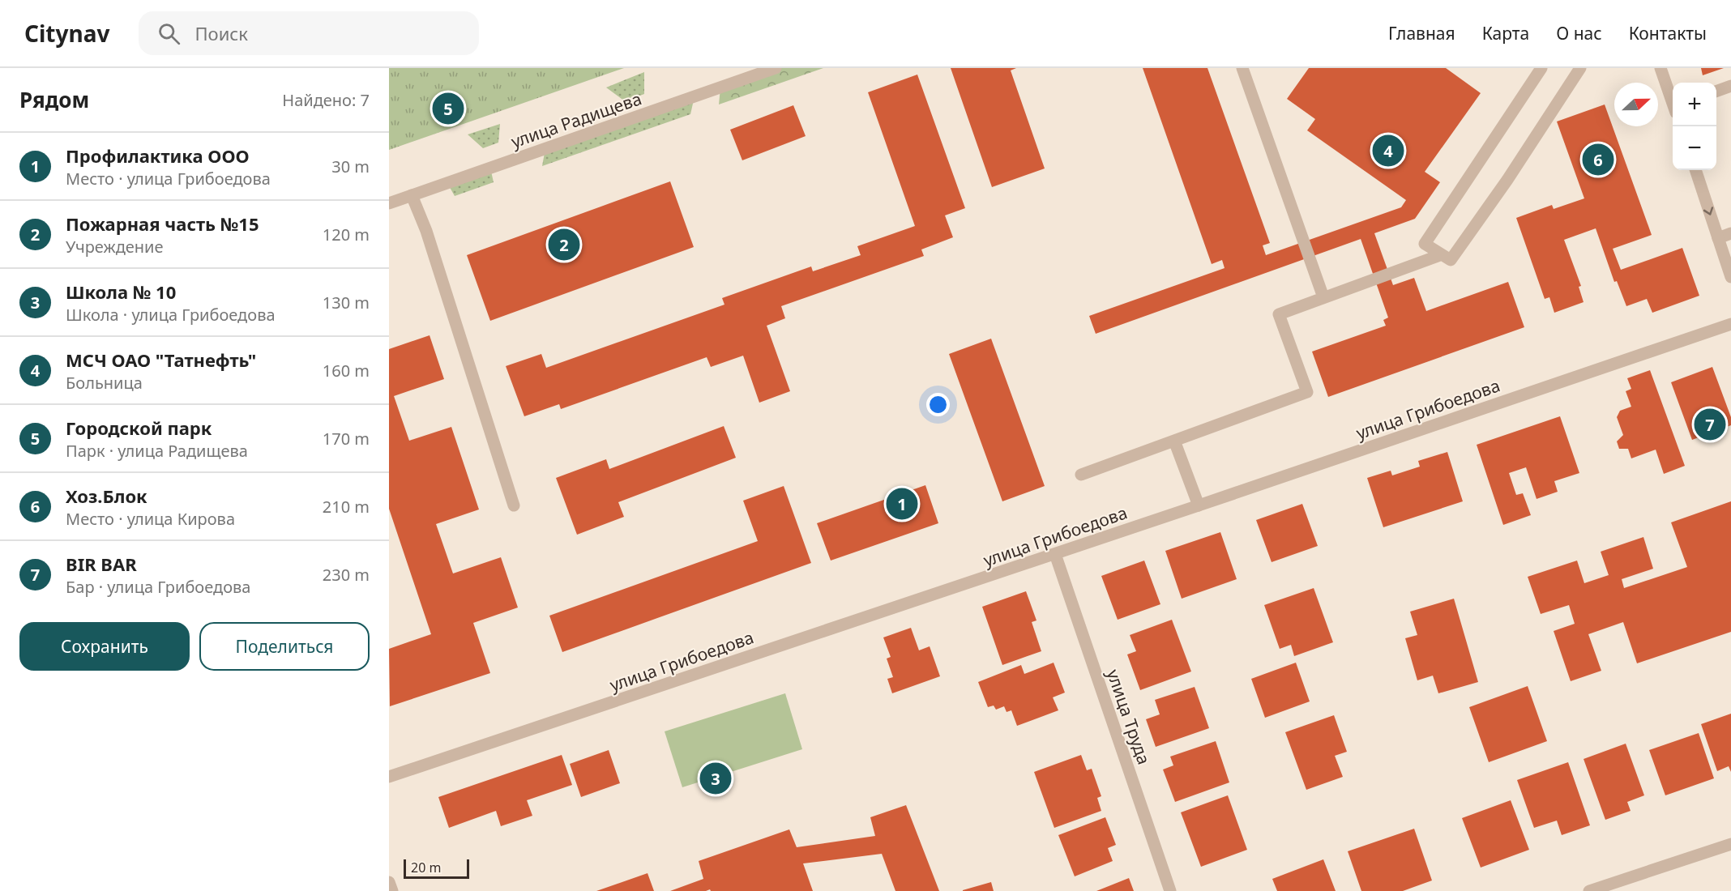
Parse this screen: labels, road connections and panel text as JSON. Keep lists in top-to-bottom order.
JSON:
{
  "streets": {
    "street": ["улица Радищева", "улица Грибоедова", "улица Труда"]
  },
  "crossings": [
    ["улица Грибоедова", "улица Труда"]
  ],
  "scale_bar": "20 m",
  "north": "right",
  "page": {
    "header": "Citynav",
    "search": "Поиск",
    "nav": [
      "Главная",
      "Карта",
      "О нас",
      "Контакты"
    ],
    "heading": ["Рядом", "Найдено: 7"],
    "map_buttons": ["+", "−"],
    "pins": [
      "5",
      "4",
      "6",
      "2",
      "7",
      "1",
      "3"
    ],
    "list": [
      {
        "mark": "1",
        "name": "Профилактика ООО",
        "note": "Место · улица Грибоедова",
        "value": "30 m"
      },
      {
        "mark": "2",
        "name": "Пожарная часть №15",
        "note": "Учреждение",
        "value": "120 m"
      },
      {
        "mark": "3",
        "name": "Школа № 10",
        "note": "Школа · улица Грибоедова",
        "value": "130 m"
      },
      {
        "mark": "4",
        "name": "МСЧ ОАО \"Татнефть\"",
        "note": "Больница",
        "value": "160 m"
      },
      {
        "mark": "5",
        "name": "Городской парк",
        "note": "Парк · улица Радищева",
        "value": "170 m"
      },
      {
        "mark": "6",
        "name": "Хоз.Блок",
        "note": "Место · улица Кирова",
        "value": "210 m"
      },
      {
        "mark": "7",
        "name": "BIR BAR",
        "note": "Бар · улица Грибоедова",
        "value": "230 m"
      }
    ],
    "buttons": ["Сохранить", "Поделиться"],
    "scale": "20 m"
  }
}
